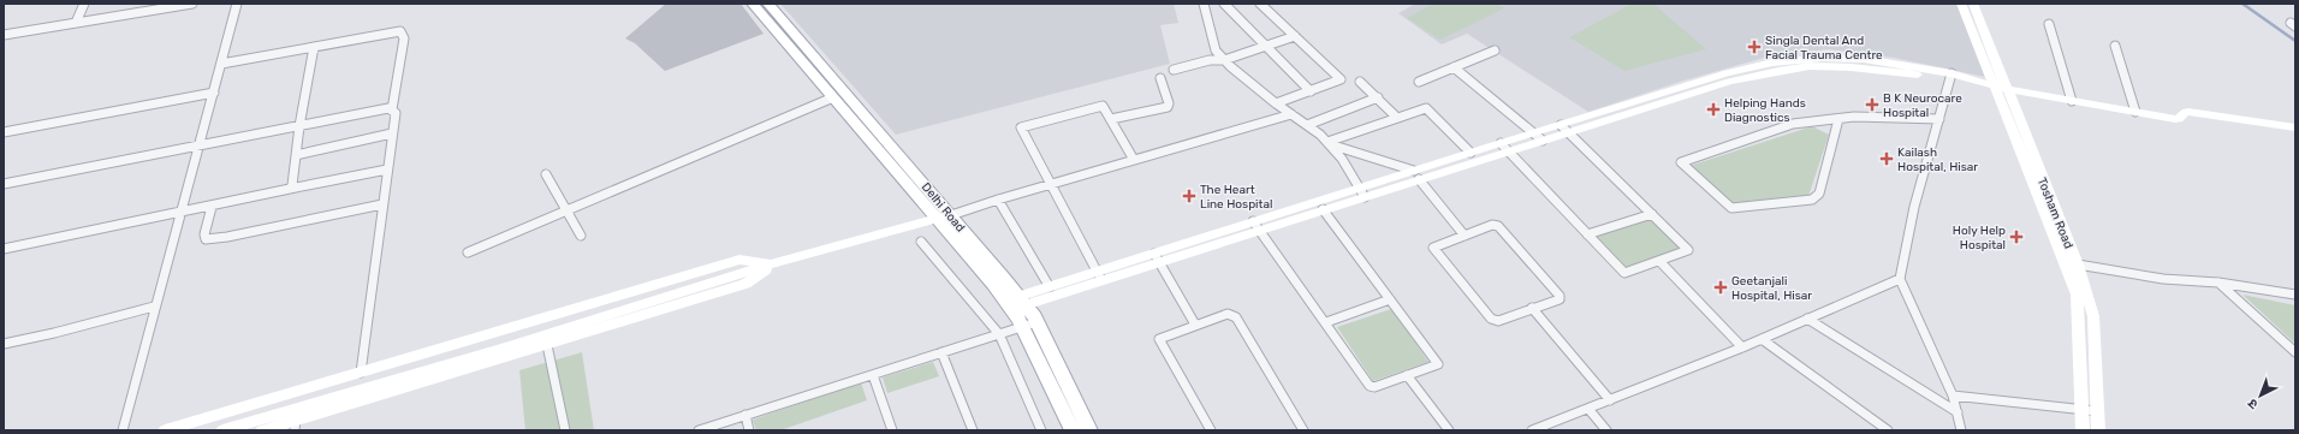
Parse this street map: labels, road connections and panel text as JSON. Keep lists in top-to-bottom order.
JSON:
{
  "streets": {
    "main road": ["Delhi Road", "Tosham Road"]
  },
  "places": {
    "health": [
      "Singla Dental And Facial Trauma Centre",
      "B K Neurocare Hospital",
      "Helping Hands Diagnostics",
      "Kailash Hospital, Hisar",
      "The Heart Line Hospital",
      "Holy Help Hospital",
      "Geetanjali Hospital, Hisar"
    ]
  },
  "north": "bottom left"
}
